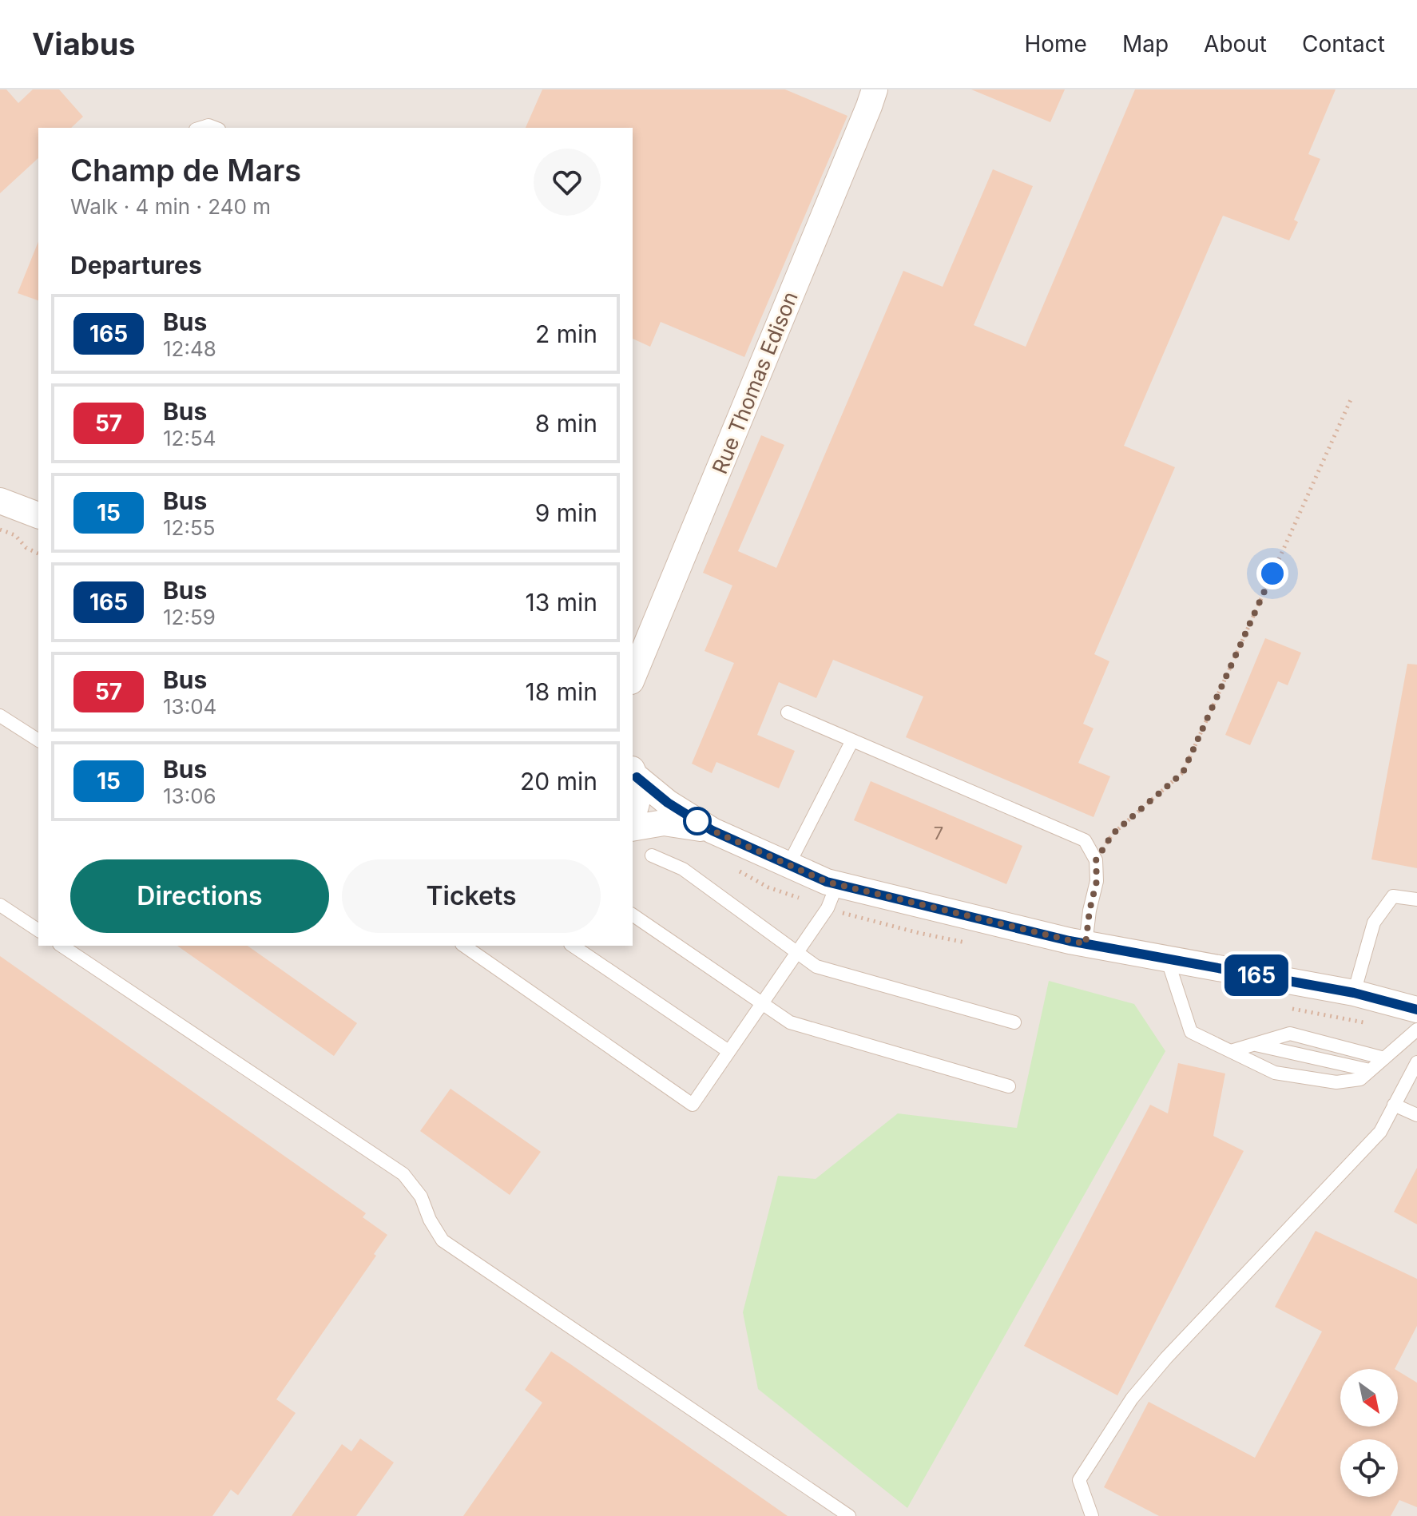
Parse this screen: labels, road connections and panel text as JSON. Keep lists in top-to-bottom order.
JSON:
{
  "streets": {
    "street": ["Rue Thomas Edison"]
  },
  "lines": ["bus line 165"],
  "house_numbers": ["7"],
  "north": "bottom right",
  "page": {
    "header": "Viabus",
    "nav": [
      "Home",
      "Map",
      "About",
      "Contact"
    ],
    "on_map": "165",
    "heading": [
      ["Champ de Mars", "Walk · 4 min · 240 m"],
      "Departures"
    ],
    "list": [
      {
        "mark": "165",
        "name": "Bus",
        "note": "12:48",
        "value": "2 min"
      },
      {
        "mark": "57",
        "name": "Bus",
        "note": "12:54",
        "value": "8 min"
      },
      {
        "mark": "15",
        "name": "Bus",
        "note": "12:55",
        "value": "9 min"
      },
      {
        "mark": "165",
        "name": "Bus",
        "note": "12:59",
        "value": "13 min"
      },
      {
        "mark": "57",
        "name": "Bus",
        "note": "13:04",
        "value": "18 min"
      },
      {
        "mark": "15",
        "name": "Bus",
        "note": "13:06",
        "value": "20 min"
      }
    ],
    "buttons": ["Directions", "Tickets"]
  }
}
